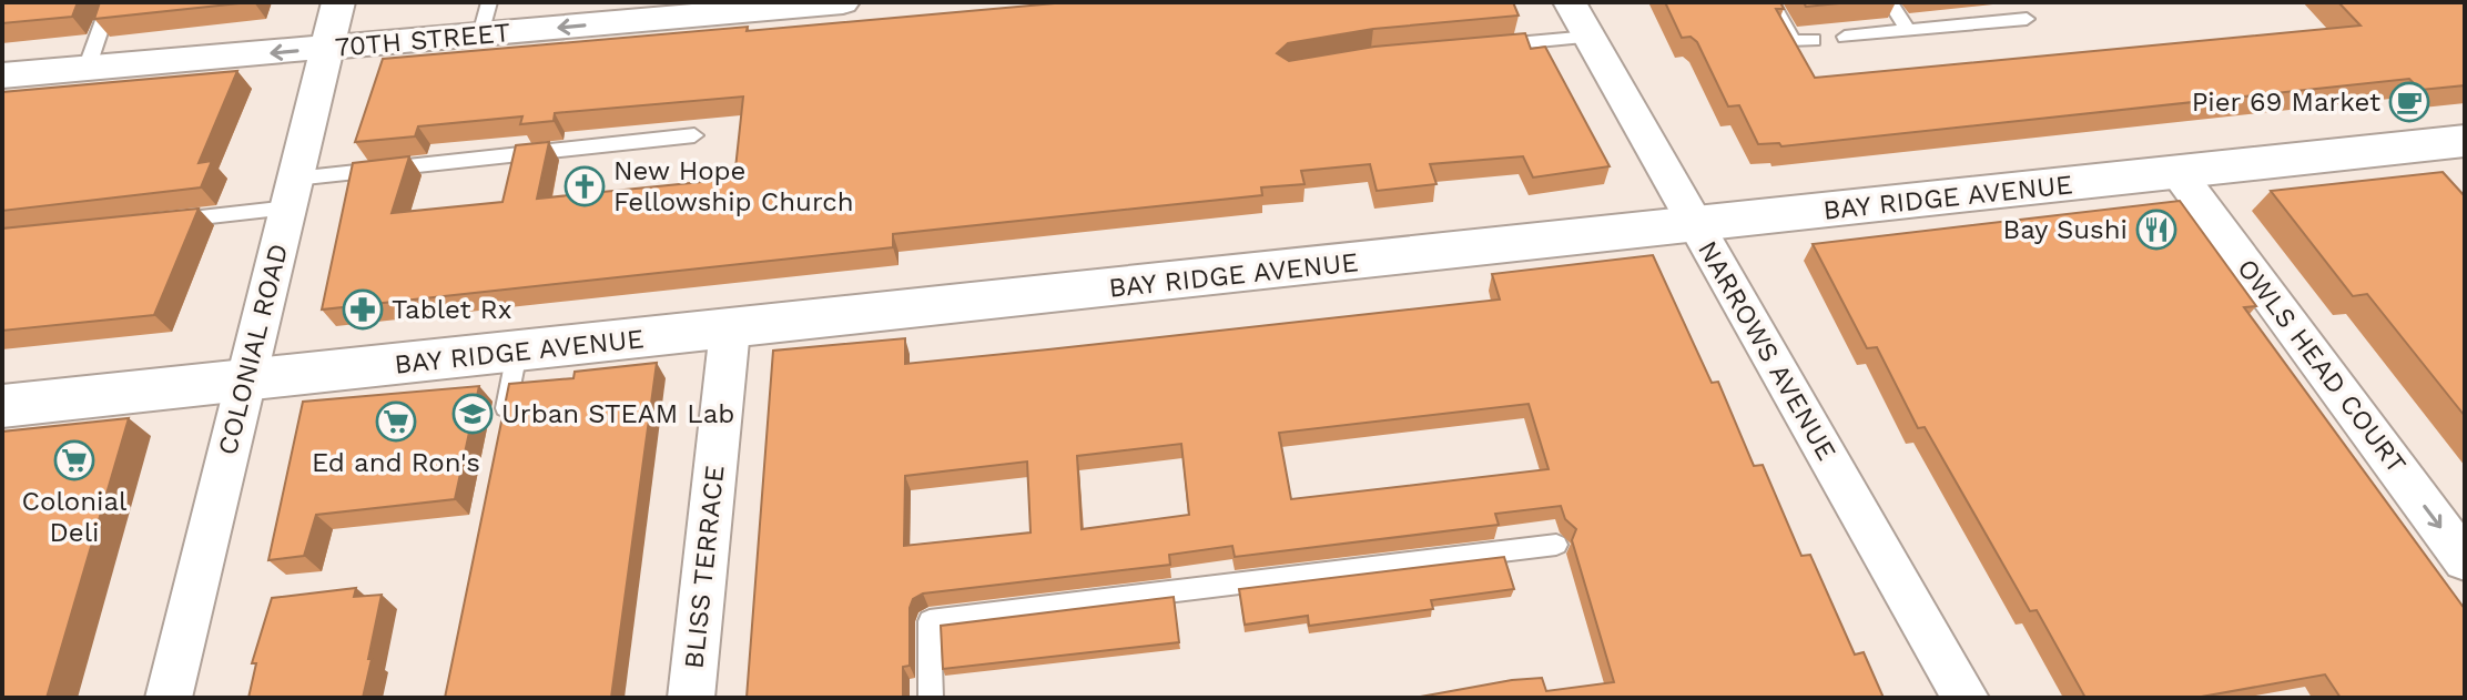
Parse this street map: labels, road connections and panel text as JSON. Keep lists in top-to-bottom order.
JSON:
{
  "streets": {
    "street": [
      "70TH STREET",
      "BAY RIDGE AVENUE",
      "COLONIAL ROAD",
      "NARROWS AVENUE",
      "OWLS HEAD COURT",
      "BLISS TERRACE"
    ]
  },
  "crossings": [
    ["70TH STREET", "COLONIAL ROAD"],
    ["BAY RIDGE AVENUE", "COLONIAL ROAD"],
    ["BAY RIDGE AVENUE", "NARROWS AVENUE"],
    ["BAY RIDGE AVENUE", "OWLS HEAD COURT"],
    ["BAY RIDGE AVENUE", "BLISS TERRACE"]
  ],
  "one_way": ["70TH STREET", "OWLS HEAD COURT"],
  "places": {
    "cafe": ["Pier 69 Market"],
    "church": ["New Hope Fellowship Church"],
    "restaurant": ["Bay Sushi"],
    "pharmacy": ["Tablet Rx"],
    "school or university": ["Urban STEAM Lab"],
    "supermarket": ["Ed and Ron's", "Colonial Deli"]
  }
}
